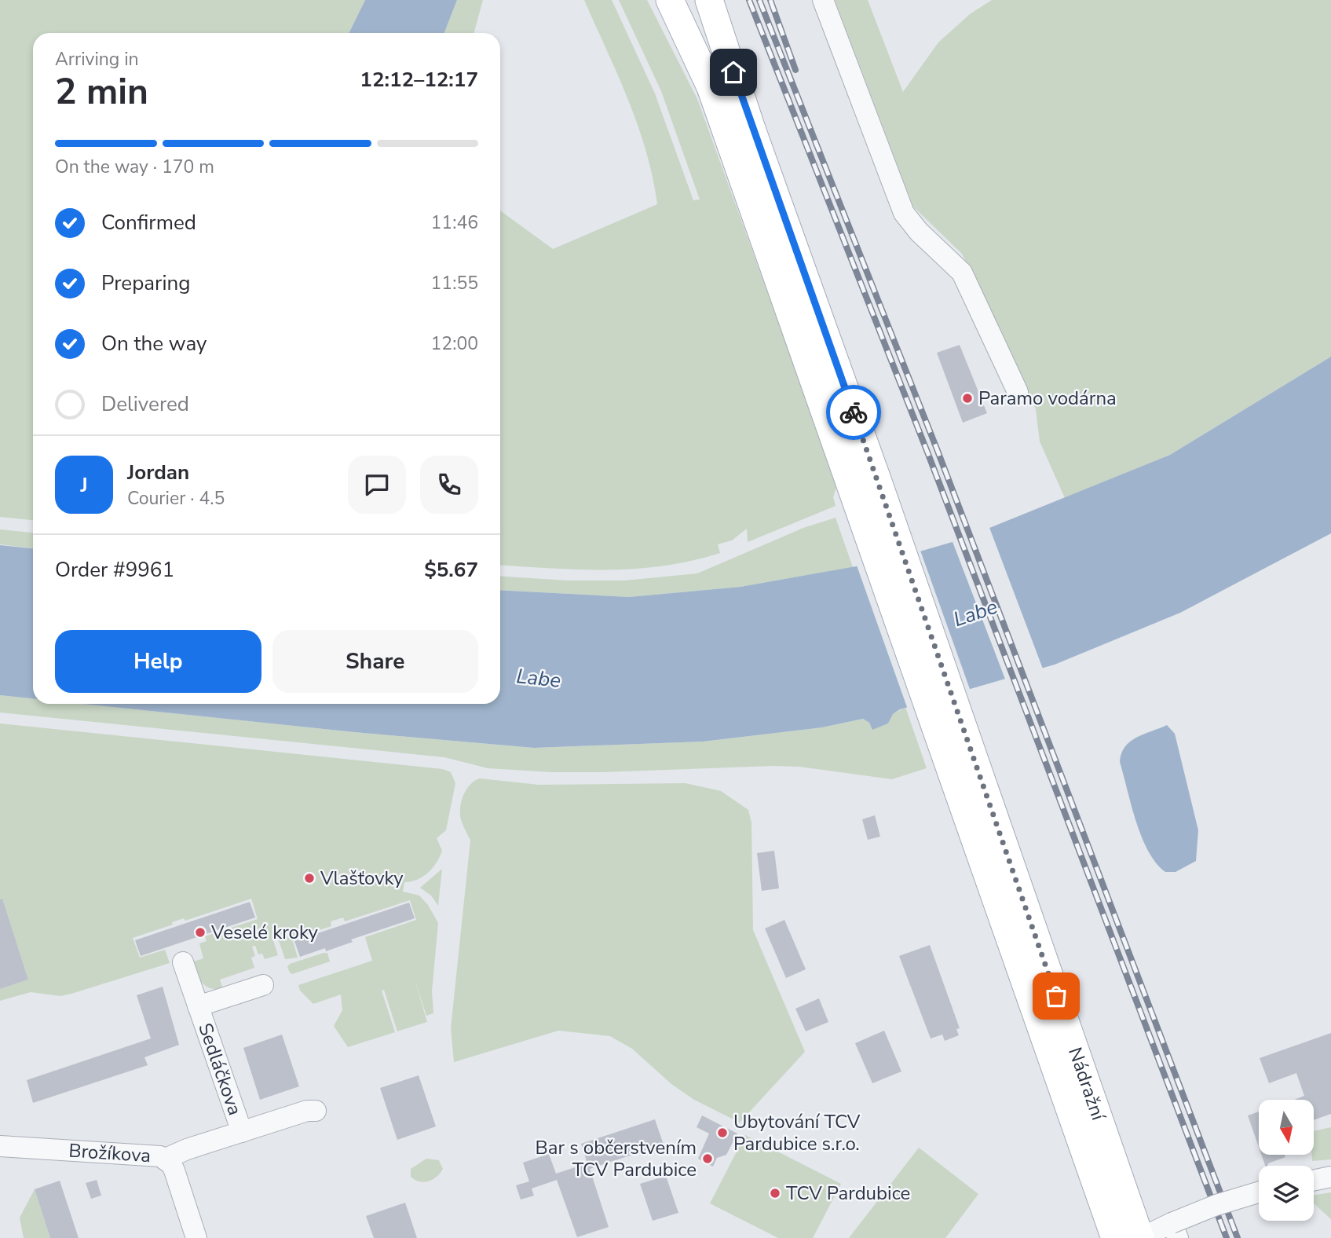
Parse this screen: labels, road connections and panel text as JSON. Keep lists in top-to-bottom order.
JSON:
{
  "streets": {
    "main road": ["Nádražní"],
    "street": ["Sedláčkova", "Brožíkova"]
  },
  "crossings": [
    ["Sedláčkova", "Brožíkova"]
  ],
  "water": ["Labe"],
  "places": [
    "Paramo vodárna",
    "Vlašťovky",
    "Veselé kroky",
    "Ubytování TCV Pardubice s.r.o.",
    "Bar s občerstvením TCV Pardubice",
    "TCV Pardubice"
  ],
  "north": "bottom",
  "page": {
    "heading": ["2 min", "Arriving in", "12:12–12:17"],
    "panel": [
      "Jordan",
      "Courier · 4.5",
      "Order #9961",
      "$5.67"
    ],
    "bar": "On the way · 170 m",
    "list": [
      ["Confirmed", "11:46"],
      ["Preparing", "11:55"],
      ["On the way", "12:00"],
      "Delivered"
    ],
    "round": "J",
    "buttons": ["Help", "Share"]
  }
}
